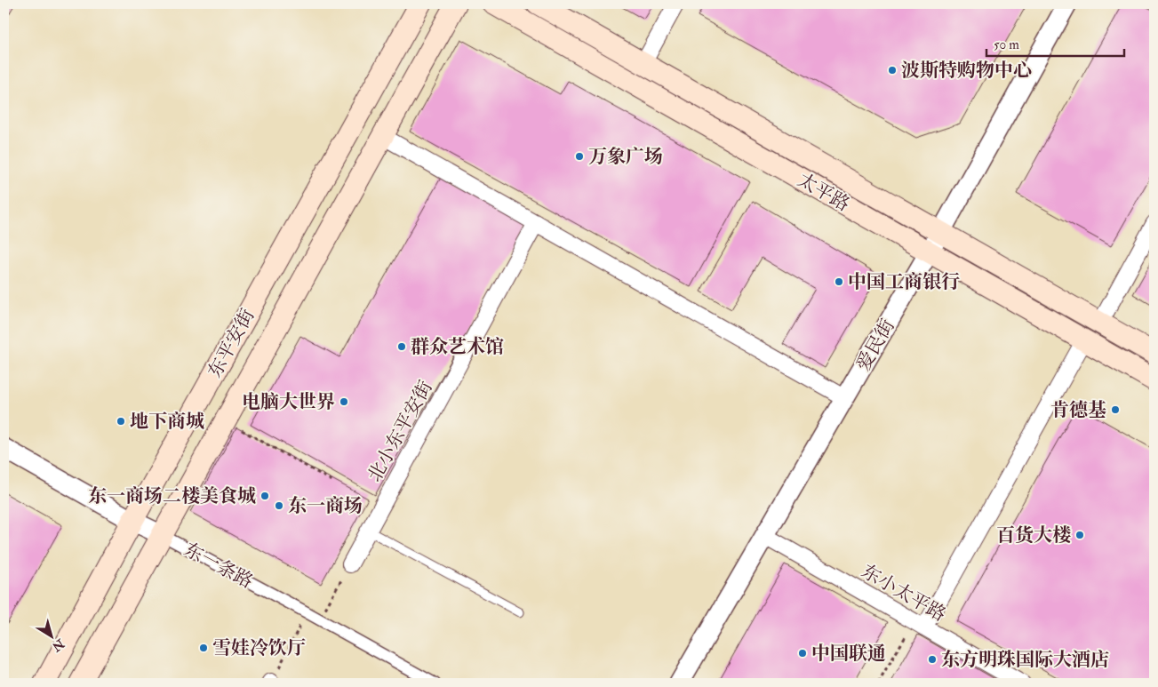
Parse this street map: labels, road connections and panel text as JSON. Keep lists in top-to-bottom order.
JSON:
{
  "streets": {
    "main road": ["太平路", "东平安街"],
    "street": [
      "爱民街",
      "北小东平安街",
      "东一条路",
      "东小太平路"
    ]
  },
  "crossings": [
    ["太平路", "爱民街"],
    ["东平安街", "东一条路"],
    ["爱民街", "东小太平路"]
  ],
  "places": [
    "波斯特购物中心",
    "万象广场",
    "中国工商银行",
    "群众艺术馆",
    "电脑大世界",
    "肯德基",
    "地下商城",
    "东一商场二楼美食城",
    "东一商场",
    "百货大楼",
    "雪娃冷饮厅",
    "中国联通",
    "东方明珠国际大酒店"
  ],
  "scale_bar": "50 m",
  "north": "bottom right"
}
